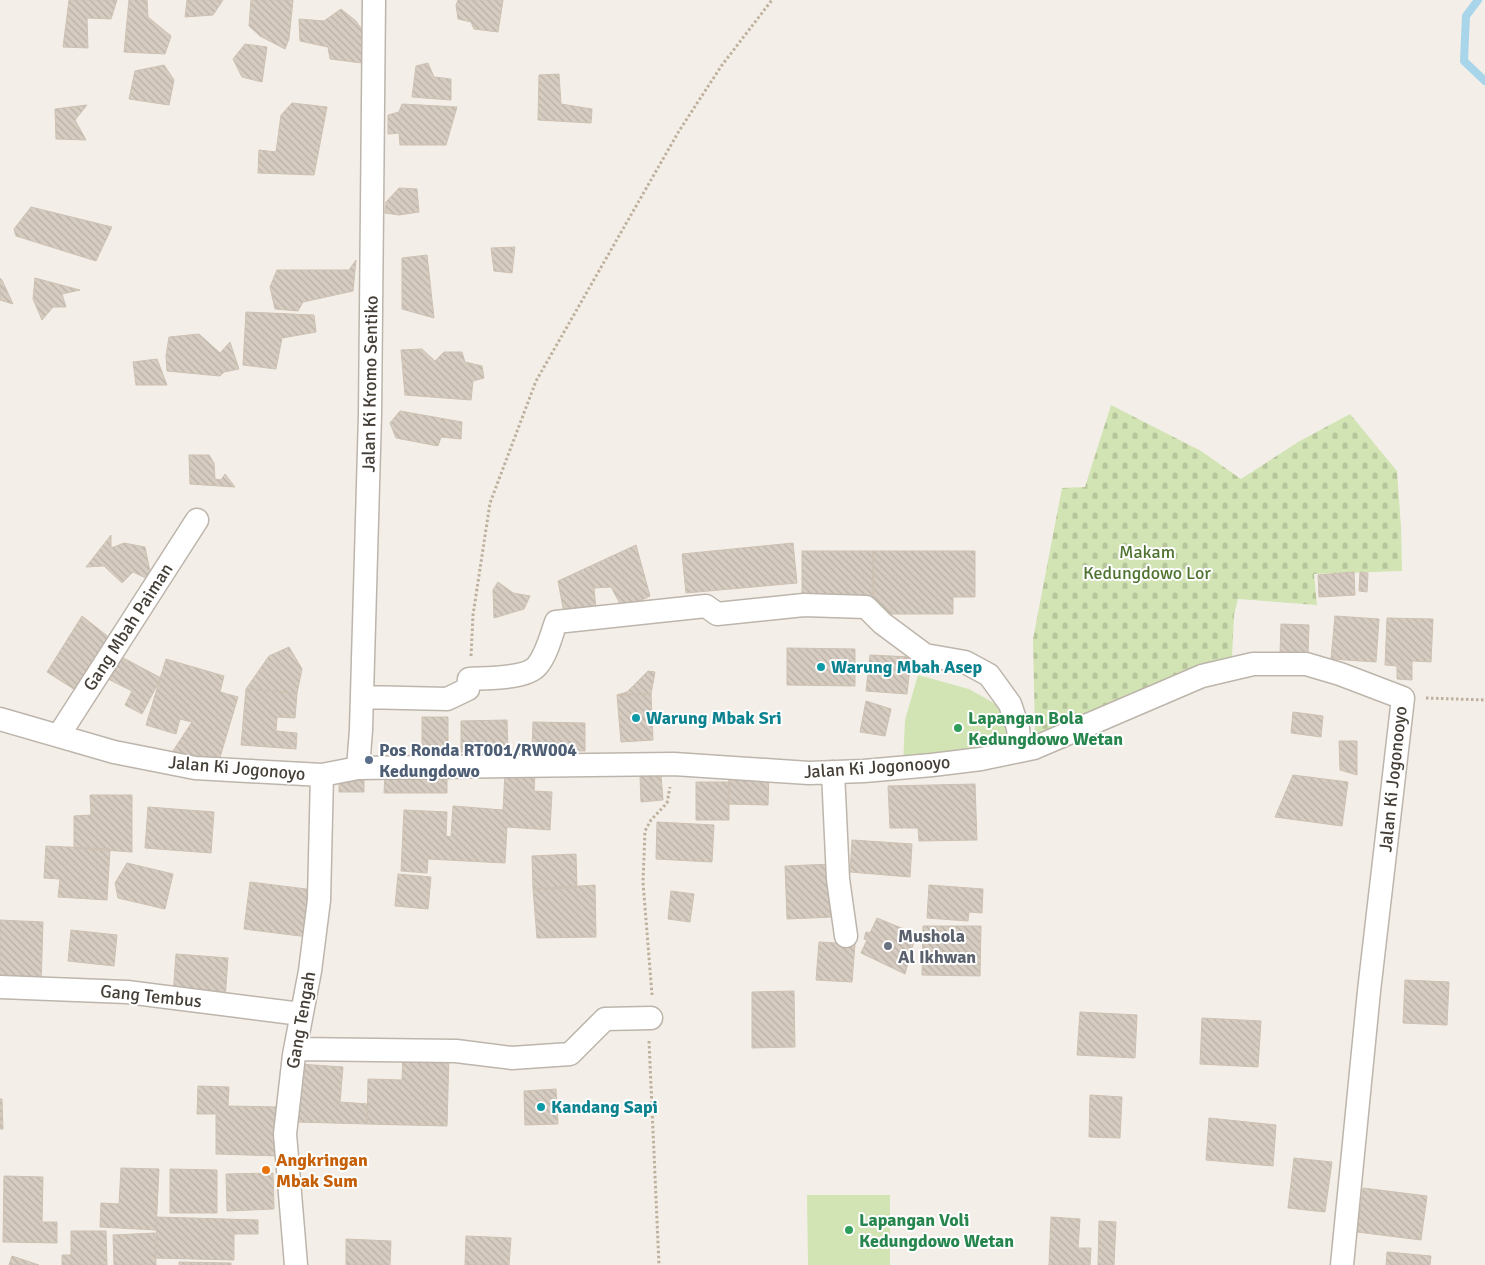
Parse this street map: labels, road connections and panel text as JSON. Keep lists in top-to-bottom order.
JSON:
{
  "streets": {
    "street": [
      "Jalan Ki Kromo Sentiko",
      "Gang Mbah Paiman",
      "Jalan Ki Jogonooyo",
      "Jalan Ki Jogonoyo",
      "Gang Tembus",
      "Gang Tengah"
    ]
  },
  "crossings": [
    ["Jalan Ki Kromo Sentiko", "Jalan Ki Jogonooyo"],
    ["Jalan Ki Kromo Sentiko", "Jalan Ki Jogonoyo"],
    ["Gang Mbah Paiman", "Jalan Ki Jogonoyo"],
    ["Jalan Ki Jogonooyo", "Jalan Ki Jogonoyo"],
    ["Jalan Ki Jogonoyo", "Gang Tengah"],
    ["Gang Tembus", "Gang Tengah"]
  ],
  "parks": ["Makam Kedungdowo Lor"],
  "places": [
    "Warung Mbah Asep",
    "Warung Mbak Sri",
    "Lapangan Bola Kedungdowo Wetan",
    "Pos Ronda RT001/RW004 Kedungdowo",
    "Mushola Al Ikhwan",
    "Kandang Sapi",
    "Angkringan Mbak Sum",
    "Lapangan Voli Kedungdowo Wetan"
  ]
}
